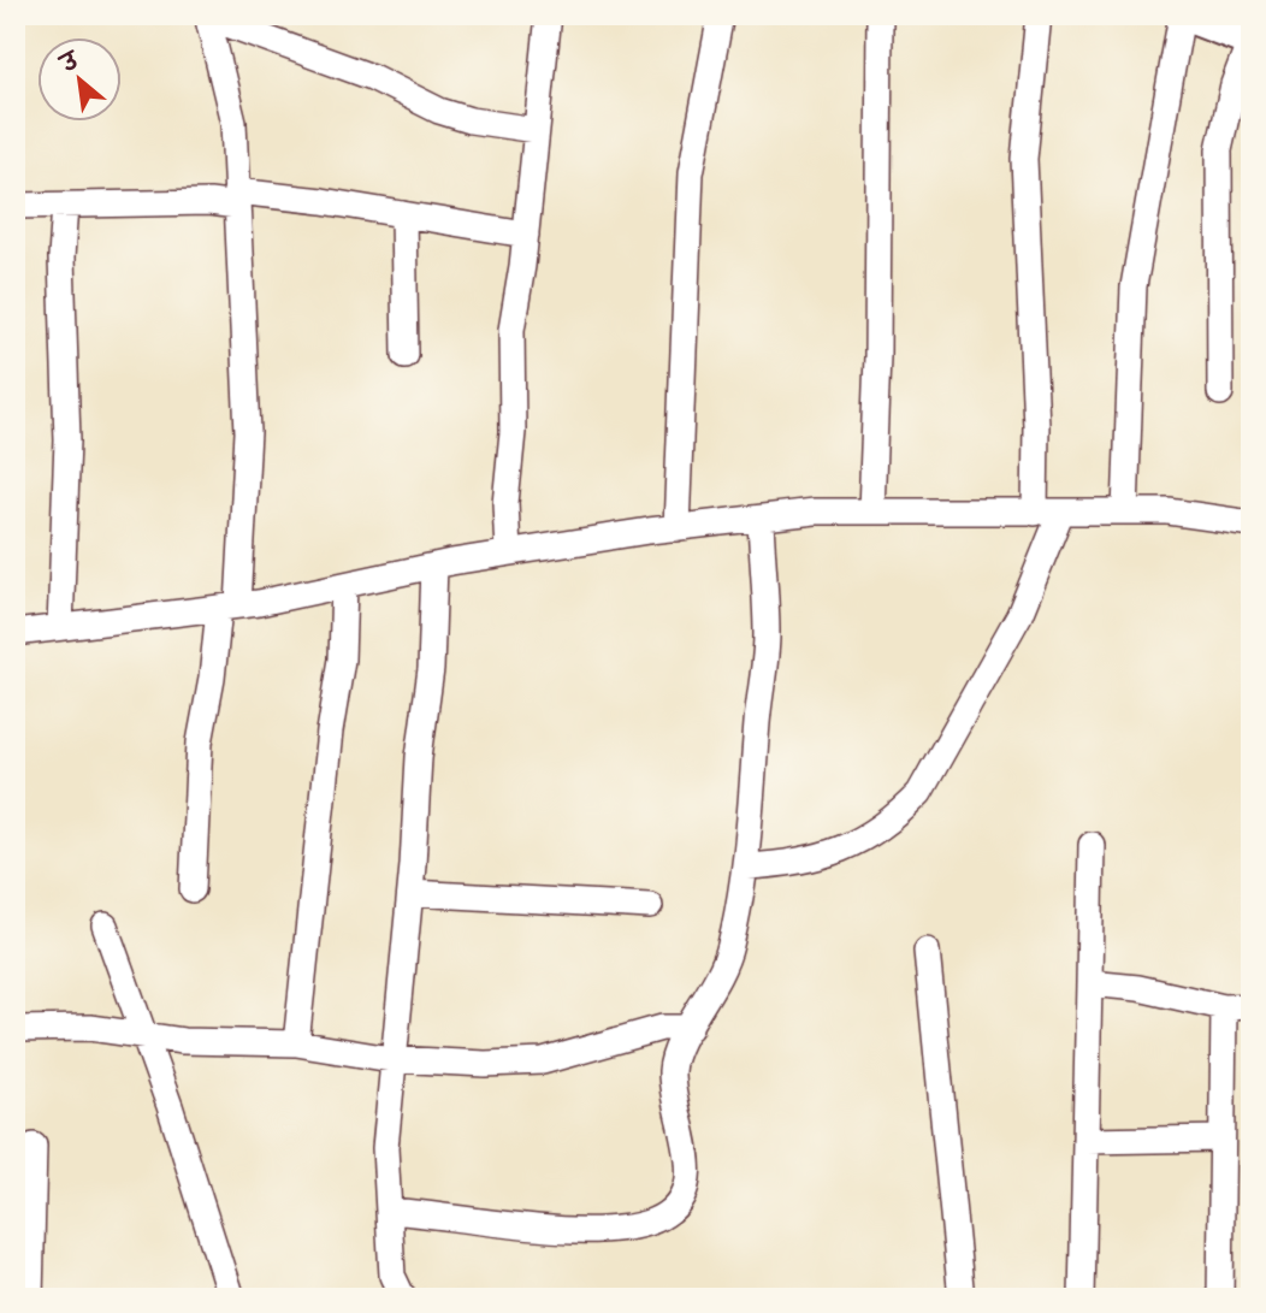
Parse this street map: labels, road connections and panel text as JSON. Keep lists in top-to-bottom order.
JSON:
{
  "north": "top left"
}
